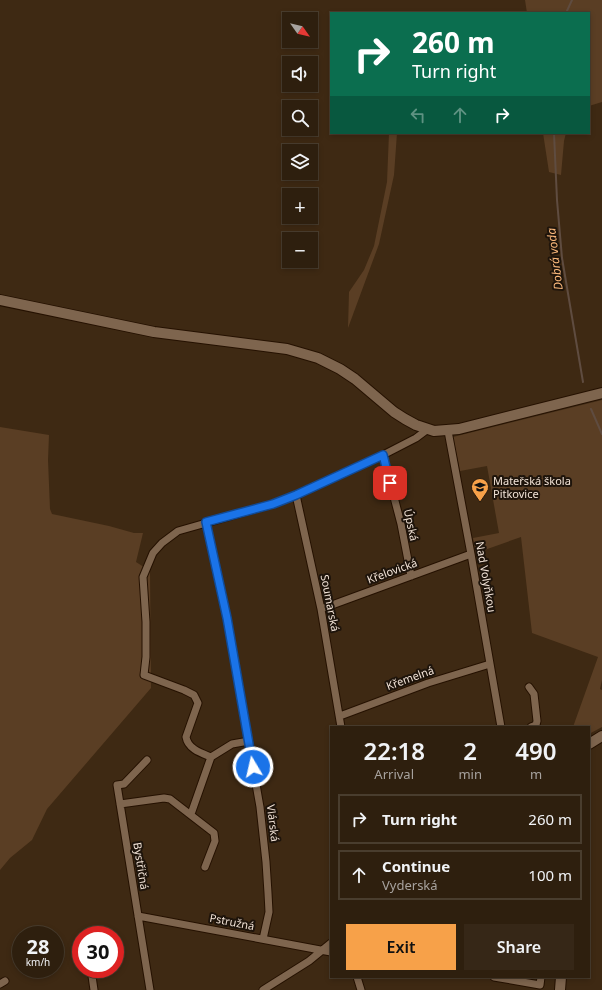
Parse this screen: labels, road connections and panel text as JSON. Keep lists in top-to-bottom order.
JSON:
{
  "streets": {
    "street": [
      "Úpská",
      "Křelovická",
      "Nad Volyňkou",
      "Soumarská",
      "Křemelná",
      "Vlárská",
      "Bystřičná",
      "Pstružná"
    ]
  },
  "crossings": [
    ["Úpská", "Křelovická"],
    ["Křelovická", "Nad Volyňkou"],
    ["Křelovická", "Soumarská"],
    ["Nad Volyňkou", "Křemelná"],
    ["Soumarská", "Křemelná"],
    ["Vlárská", "Pstružná"],
    ["Bystřičná", "Pstružná"]
  ],
  "water": ["Dobrá voda"],
  "places": {
    "school or university": ["Mateřská škola Pitkovice"]
  },
  "north": "bottom right",
  "page": {
    "map_buttons": ["+", "−"],
    "turn": ["260 m", "Turn right"],
    "eta": [
      "22:18",
      "Arrival",
      "2",
      "min",
      "490",
      "m"
    ],
    "list": [
      {
        "name": "Turn right",
        "value": "260 m"
      },
      {
        "name": "Continue",
        "note": "Vyderská",
        "value": "100 m"
      }
    ],
    "buttons": ["Exit", "Share"],
    "speed": "28 km/h",
    "limit": "30"
  }
}
